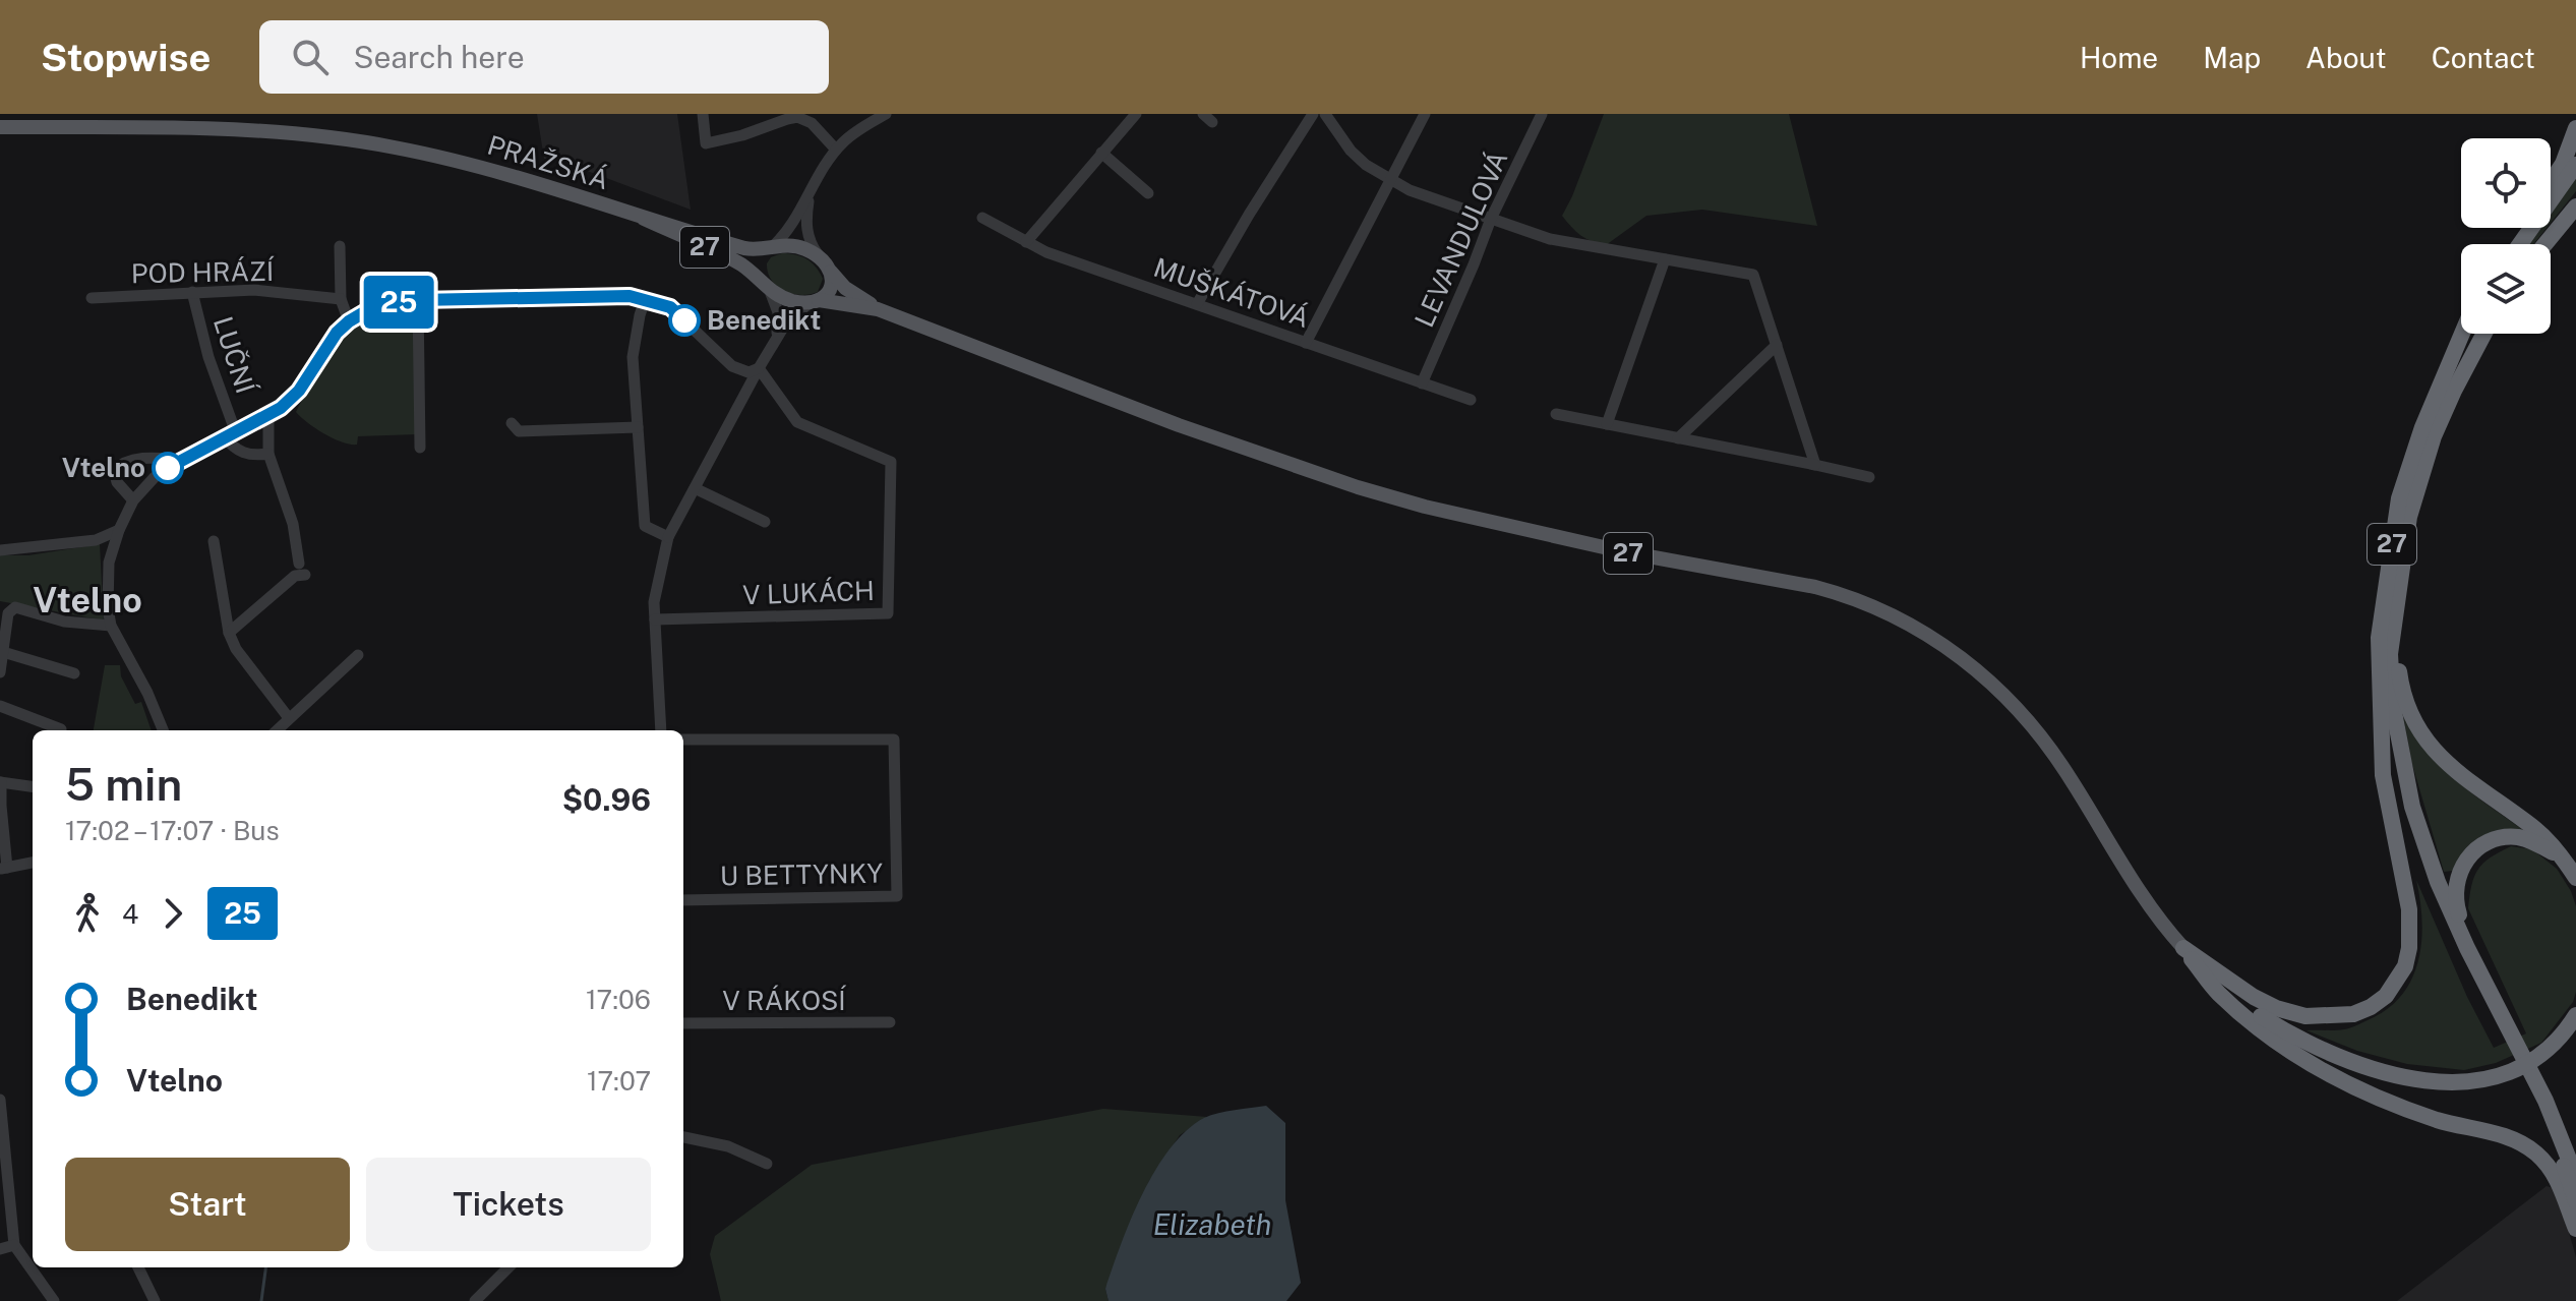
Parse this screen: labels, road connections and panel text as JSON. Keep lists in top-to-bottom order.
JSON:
{
  "streets": {
    "highway": ["27"],
    "main road": ["PRAŽSKÁ"],
    "street": [
      "LEVANDULOVÁ",
      "POD HRÁZÍ",
      "MUŠKÁTOVÁ",
      "LUČNÍ",
      "V LUKÁCH",
      "U BETTYNKY",
      "V RÁKOSÍ"
    ]
  },
  "crossings": [
    ["PRAŽSKÁ", "27"],
    ["LEVANDULOVÁ", "MUŠKÁTOVÁ"],
    ["POD HRÁZÍ", "LUČNÍ"]
  ],
  "districts": ["Vtelno"],
  "water": ["Elizabeth"],
  "places": ["Benedikt", "Vtelno"],
  "lines": ["bus line 25"],
  "page": {
    "header": "Stopwise",
    "search": "Search here",
    "nav": [
      "Home",
      "Map",
      "About",
      "Contact"
    ],
    "on_map": "25",
    "heading": ["5 min", "17:02 – 17:07 · Bus", "$0.96"],
    "legs": ["4", "25"],
    "list": [
      {
        "name": "Benedikt",
        "value": "17:06"
      },
      {
        "name": "Vtelno",
        "value": "17:07"
      }
    ],
    "buttons": ["Start", "Tickets"]
  }
}
